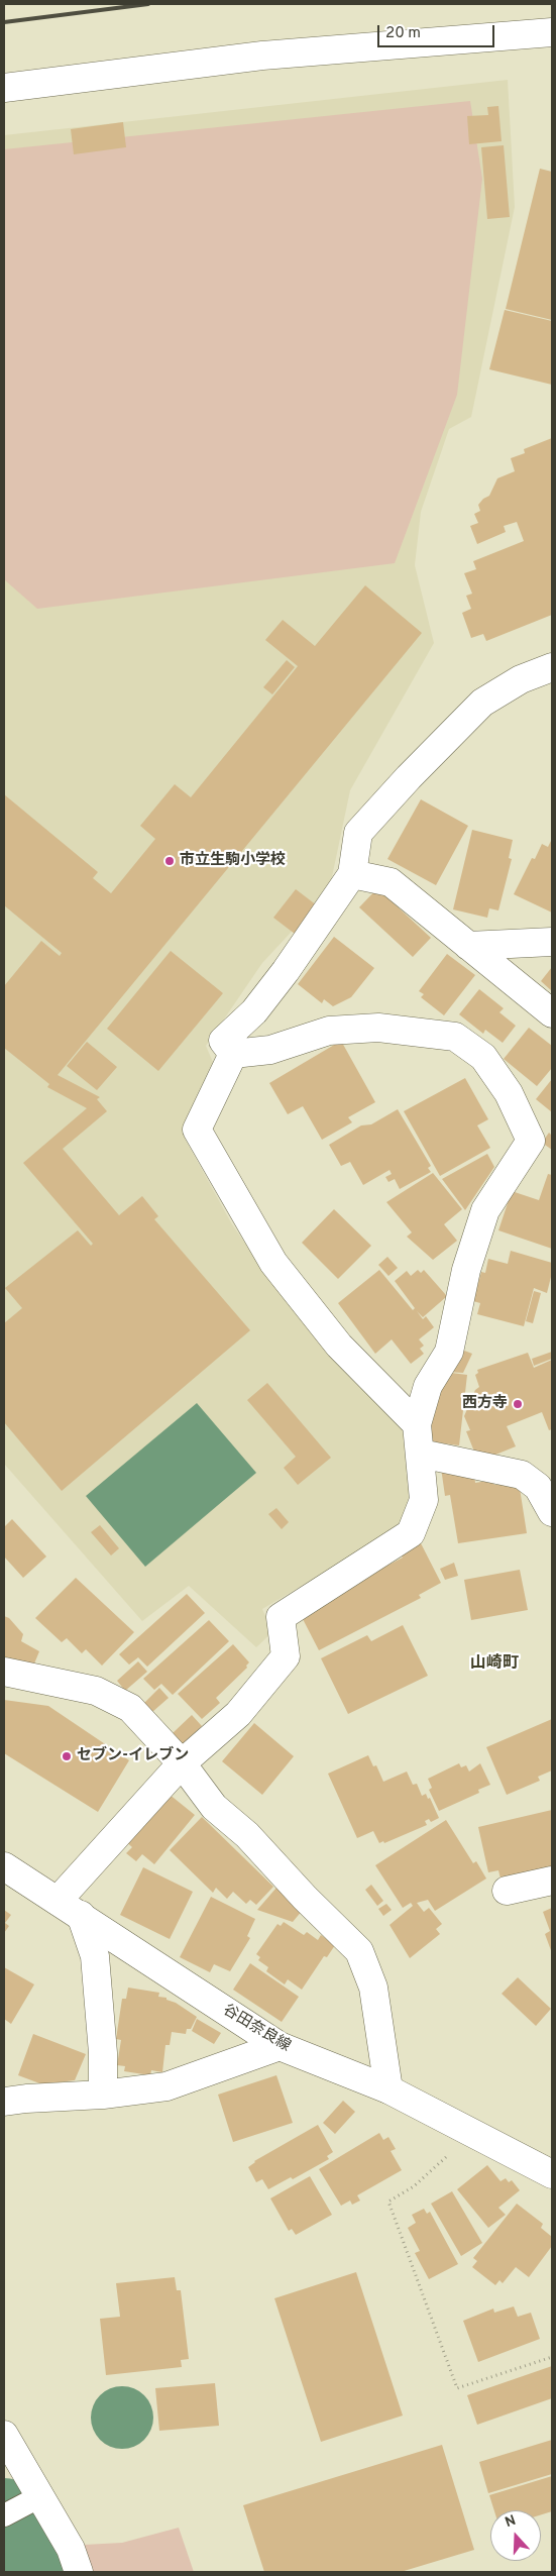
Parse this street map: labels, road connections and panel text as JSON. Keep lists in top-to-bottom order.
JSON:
{
  "streets": {
    "street": ["谷田奈良線"]
  },
  "districts": ["山崎町"],
  "places": ["市立生駒小学校", "西方寺", "セブン-イレブン"],
  "scale_bar": "20 m",
  "north": "top"
}
